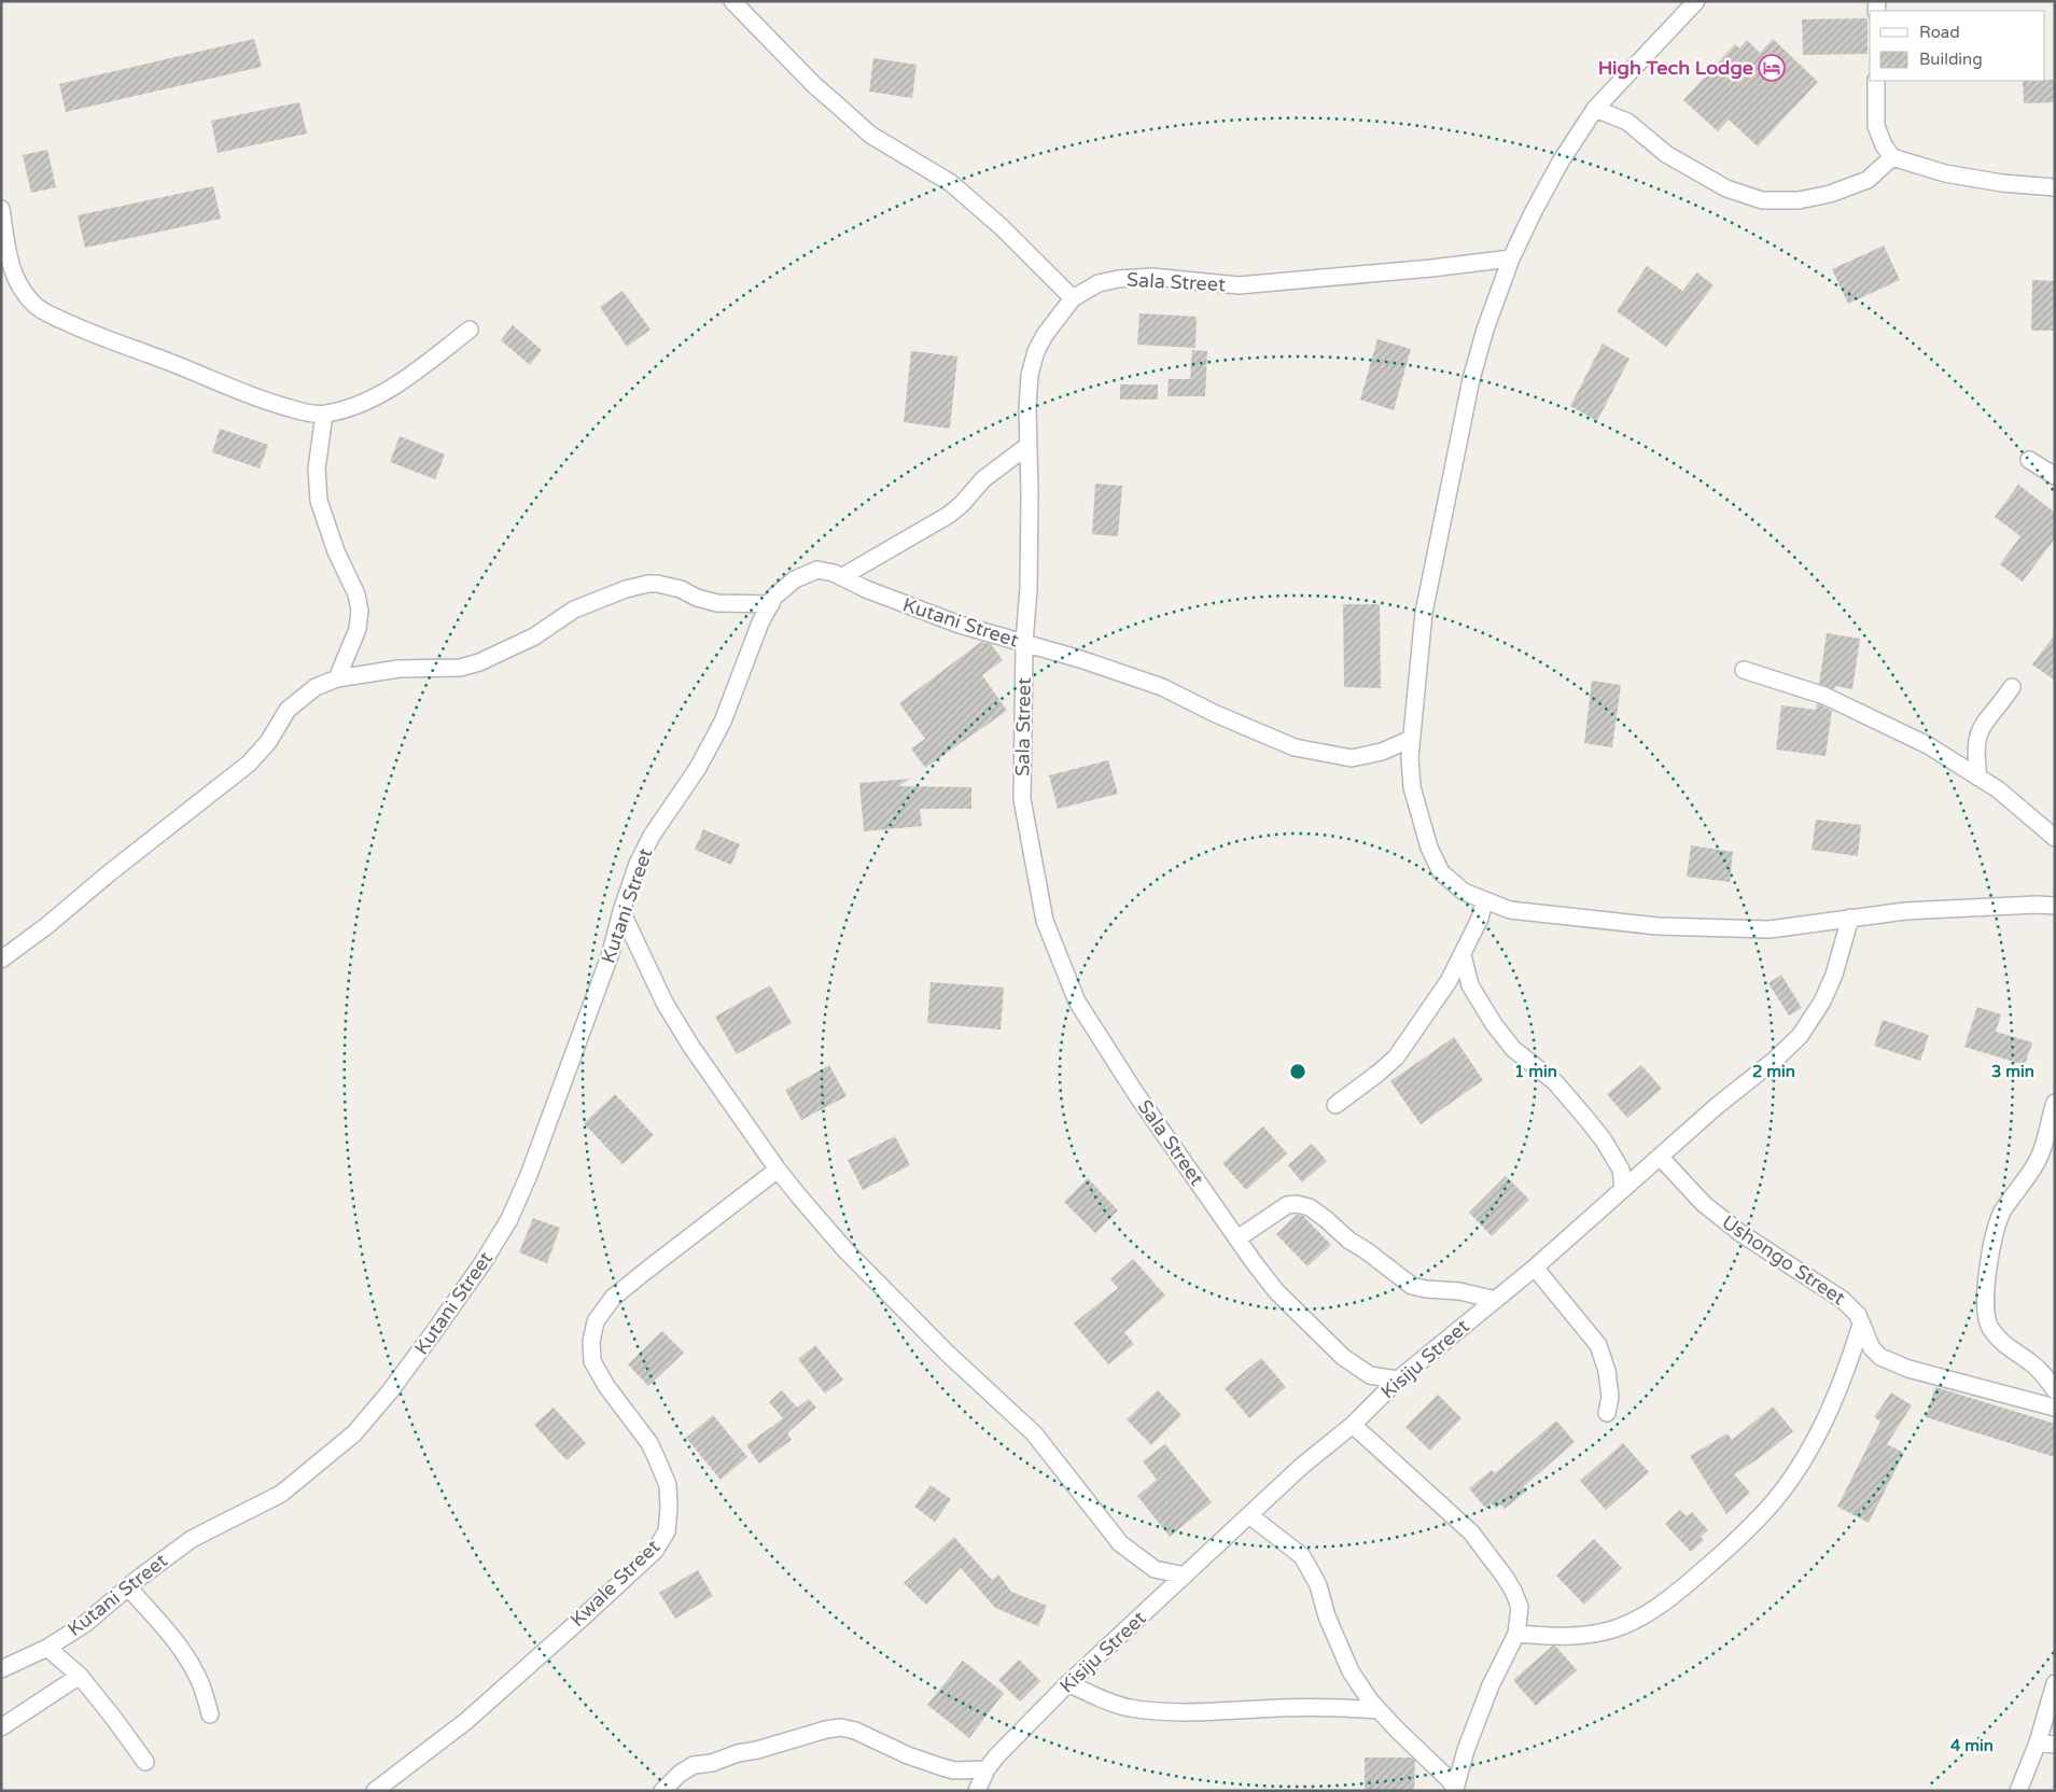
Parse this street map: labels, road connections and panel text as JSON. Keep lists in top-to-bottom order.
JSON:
{
  "streets": {
    "street": [
      "Sala Street",
      "Kutani Street",
      "Ushongo Street",
      "Kisiju Street",
      "Kwale Street"
    ]
  },
  "crossings": [
    ["Sala Street", "Kutani Street"],
    ["Sala Street", "Kisiju Street"],
    ["Ushongo Street", "Kisiju Street"]
  ],
  "places": {
    "hotel": ["High Tech Lodge"]
  },
  "legend": ["Road", "Building"],
  "rings": [
    "1 min",
    "2 min",
    "3 min",
    "4 min"
  ]
}
